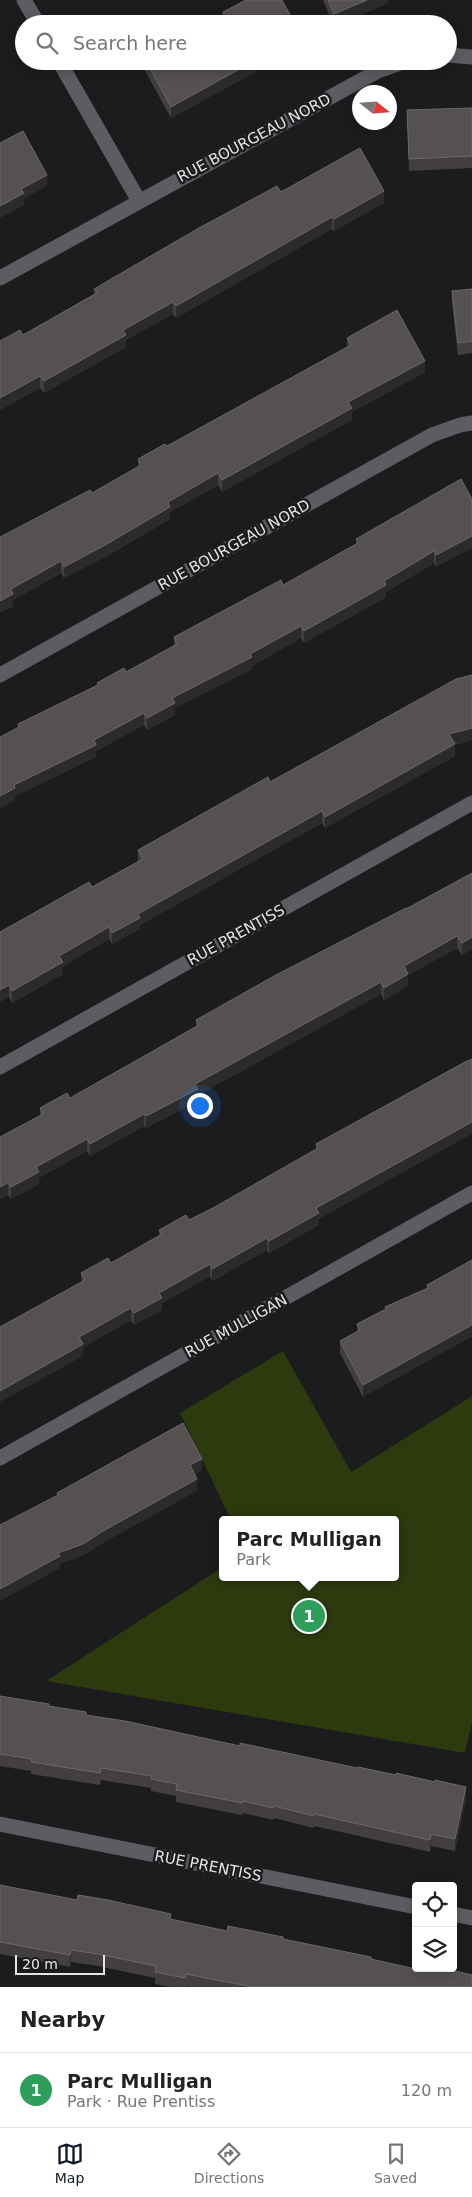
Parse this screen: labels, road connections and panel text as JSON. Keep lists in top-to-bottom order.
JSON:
{
  "streets": {
    "street": ["RUE BOURGEAU NORD", "RUE PRENTISS", "RUE MULLIGAN"]
  },
  "scale_bar": "20 m",
  "north": "right",
  "page": {
    "search": "Search here",
    "popup": ["Parc Mulligan", "Park"],
    "pins": "1",
    "scale": "20 m",
    "heading": "Nearby",
    "list": [
      {
        "mark": "1",
        "name": "Parc Mulligan",
        "note": "Park · Rue Prentiss",
        "value": "120 m"
      }
    ],
    "nav": ["Map", "Directions", "Saved"]
  }
}
